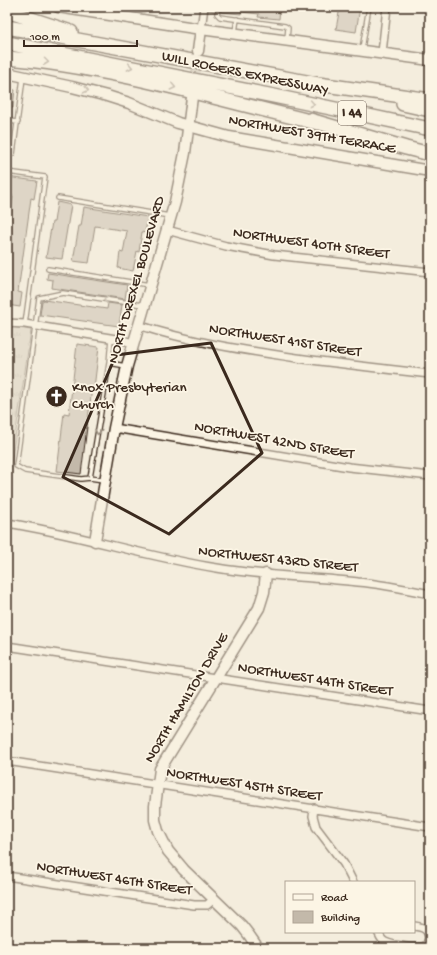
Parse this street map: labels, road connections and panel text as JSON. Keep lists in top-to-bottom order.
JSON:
{
  "streets": {
    "highway": ["WILL ROGERS EXPRESSWAY", "I 44"],
    "street": [
      "NORTHWEST 39TH TERRACE",
      "NORTHWEST 40TH STREET",
      "NORTH DREXEL BOULEVARD",
      "NORTHWEST 41ST STREET",
      "NORTHWEST 42ND STREET",
      "NORTHWEST 43RD STREET",
      "NORTHWEST 44TH STREET",
      "NORTH HAMILTON DRIVE",
      "NORTHWEST 45TH STREET",
      "NORTHWEST 46TH STREET"
    ]
  },
  "crossings": [
    ["NORTHWEST 39TH TERRACE", "NORTH DREXEL BOULEVARD"],
    ["NORTHWEST 40TH STREET", "NORTH DREXEL BOULEVARD"],
    ["NORTH DREXEL BOULEVARD", "NORTHWEST 41ST STREET"],
    ["NORTH DREXEL BOULEVARD", "NORTHWEST 42ND STREET"],
    ["NORTH DREXEL BOULEVARD", "NORTHWEST 43RD STREET"],
    ["NORTHWEST 43RD STREET", "NORTH HAMILTON DRIVE"],
    ["NORTHWEST 44TH STREET", "NORTH HAMILTON DRIVE"],
    ["NORTH HAMILTON DRIVE", "NORTHWEST 45TH STREET"],
    ["NORTH HAMILTON DRIVE", "NORTHWEST 46TH STREET"]
  ],
  "places": {
    "church": ["Knox Presbyterian Church"]
  },
  "legend": ["Road", "Building"],
  "scale_bar": "100 m"
}
